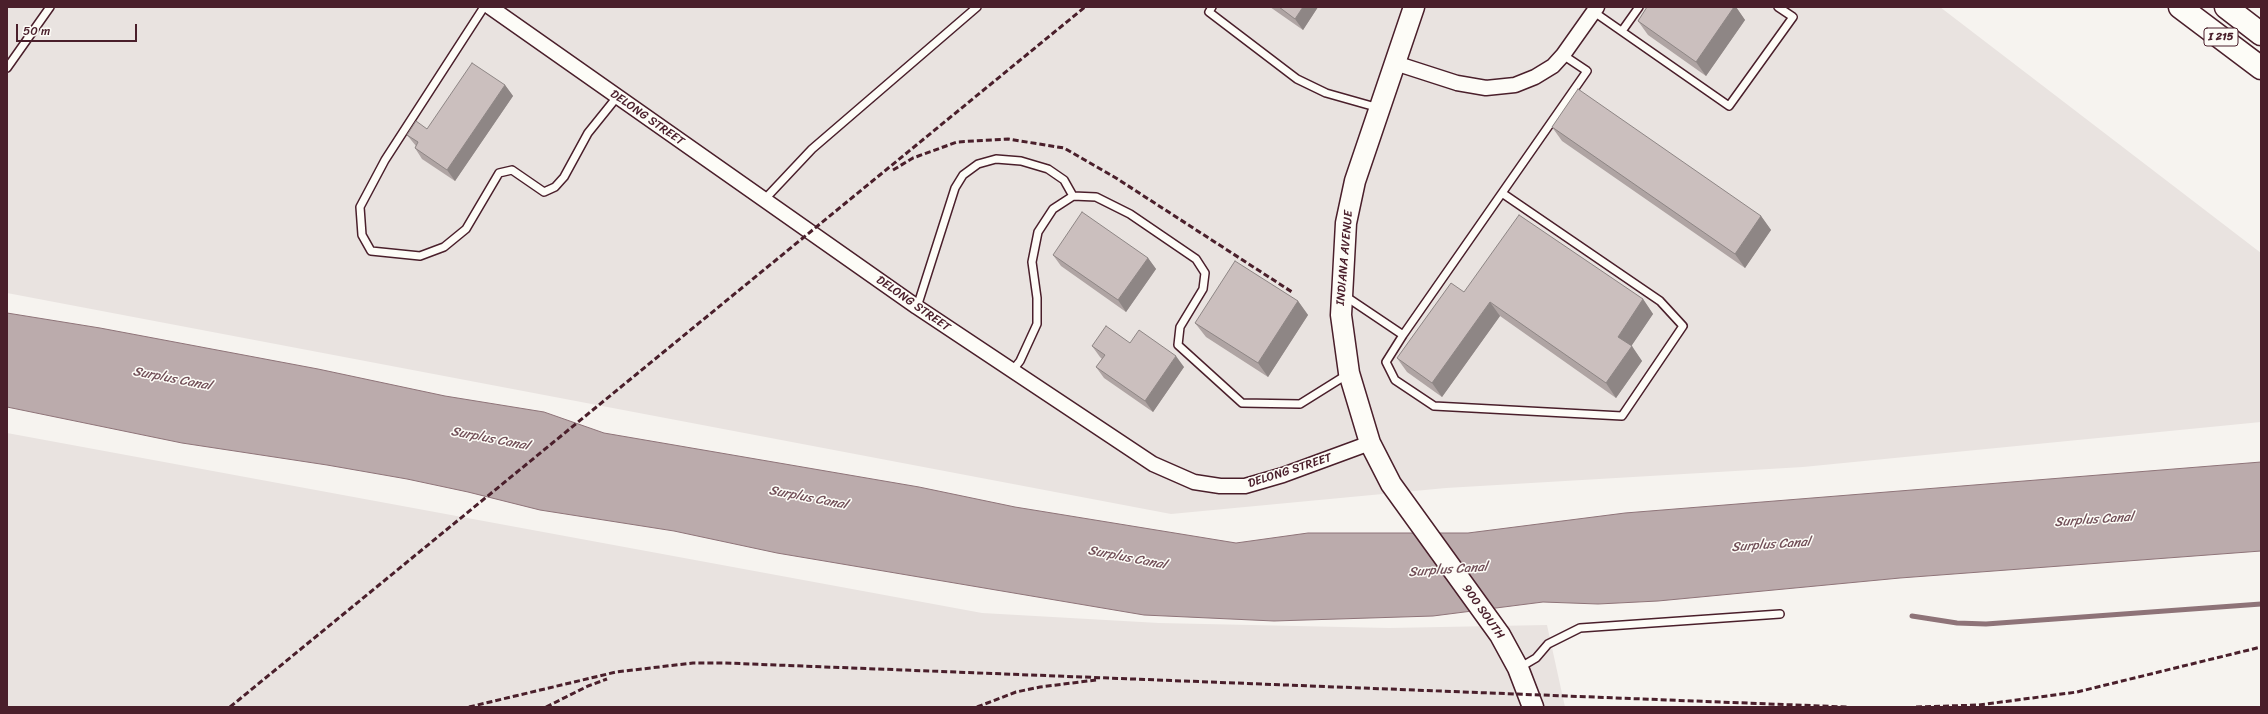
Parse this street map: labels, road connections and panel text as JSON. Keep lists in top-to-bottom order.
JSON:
{
  "streets": {
    "highway": ["I 215"],
    "street": ["DELONG STREET", "INDIANA AVENUE", "900 SOUTH"]
  },
  "crossings": [
    ["DELONG STREET", "INDIANA AVENUE"],
    ["DELONG STREET", "900 SOUTH"],
    ["INDIANA AVENUE", "900 SOUTH"]
  ],
  "water": ["Surplus Canal"],
  "scale_bar": "50 m"
}
